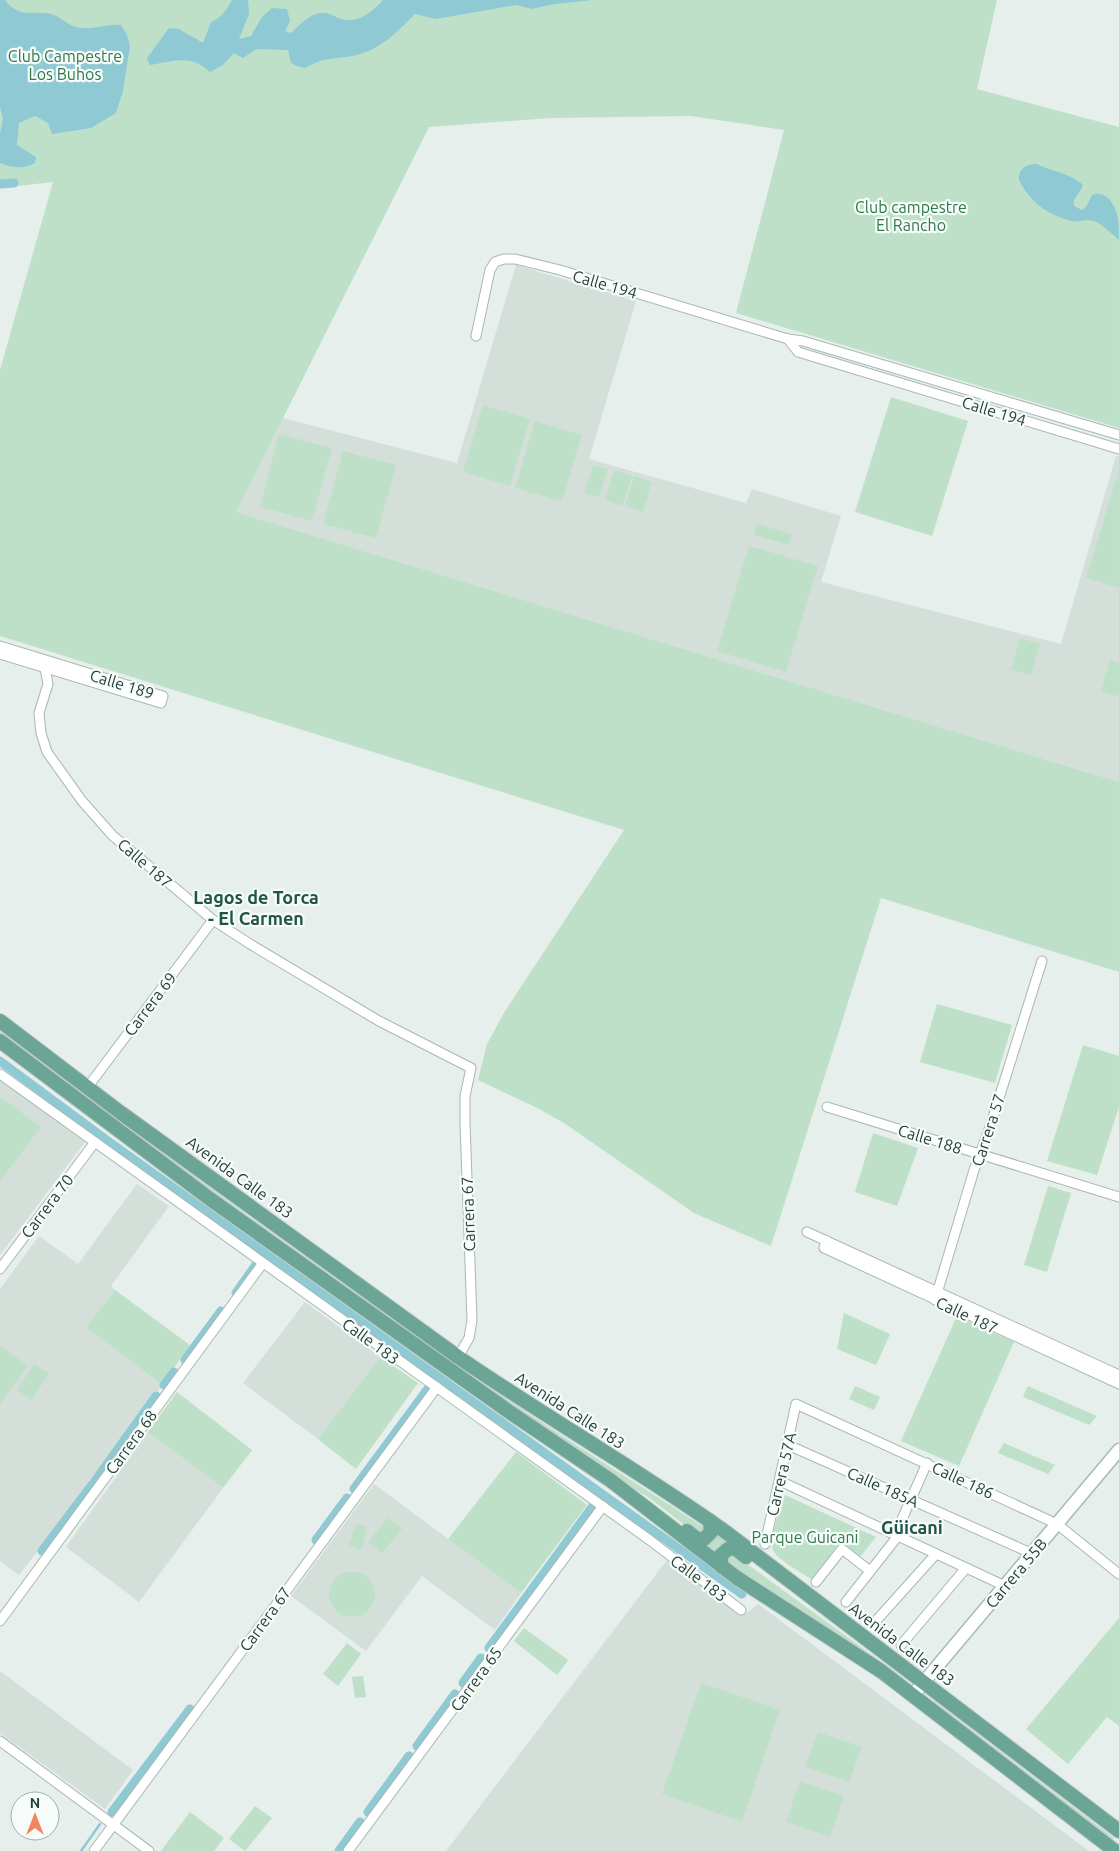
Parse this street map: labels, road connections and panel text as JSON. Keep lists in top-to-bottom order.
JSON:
{
  "streets": {
    "main road": ["Avenida Calle 183"],
    "street": [
      "Calle 194",
      "Calle 189",
      "Calle 187",
      "Carrera 69",
      "Carrera 57",
      "Calle 188",
      "Carrera 70",
      "Carrera 67",
      "Calle 183",
      "Carrera 68",
      "Carrera 57A",
      "Calle 186",
      "Calle 185A",
      "Carrera 55B",
      "Carrera 65"
    ]
  },
  "crossings": [
    ["Calle 189", "Calle 187"],
    ["Calle 187", "Carrera 69"],
    ["Calle 187", "Carrera 57"],
    ["Calle 187", "Carrera 67"],
    ["Carrera 69", "Avenida Calle 183"],
    ["Carrera 57", "Calle 188"],
    ["Avenida Calle 183", "Carrera 67"],
    ["Avenida Calle 183", "Carrera 55B"],
    ["Carrera 70", "Calle 183"],
    ["Carrera 67", "Calle 183"],
    ["Calle 183", "Carrera 68"],
    ["Calle 183", "Carrera 65"],
    ["Carrera 57A", "Calle 186"],
    ["Carrera 57A", "Calle 185A"],
    ["Calle 186", "Carrera 55B"],
    ["Calle 185A", "Carrera 55B"]
  ],
  "districts": ["Lagos de Torca - El Carmen", "Güicani"],
  "parks": ["Club Campestre Los Buhos", "Club campestre El Rancho", "Parque Guicani"],
  "north": "top"
}
